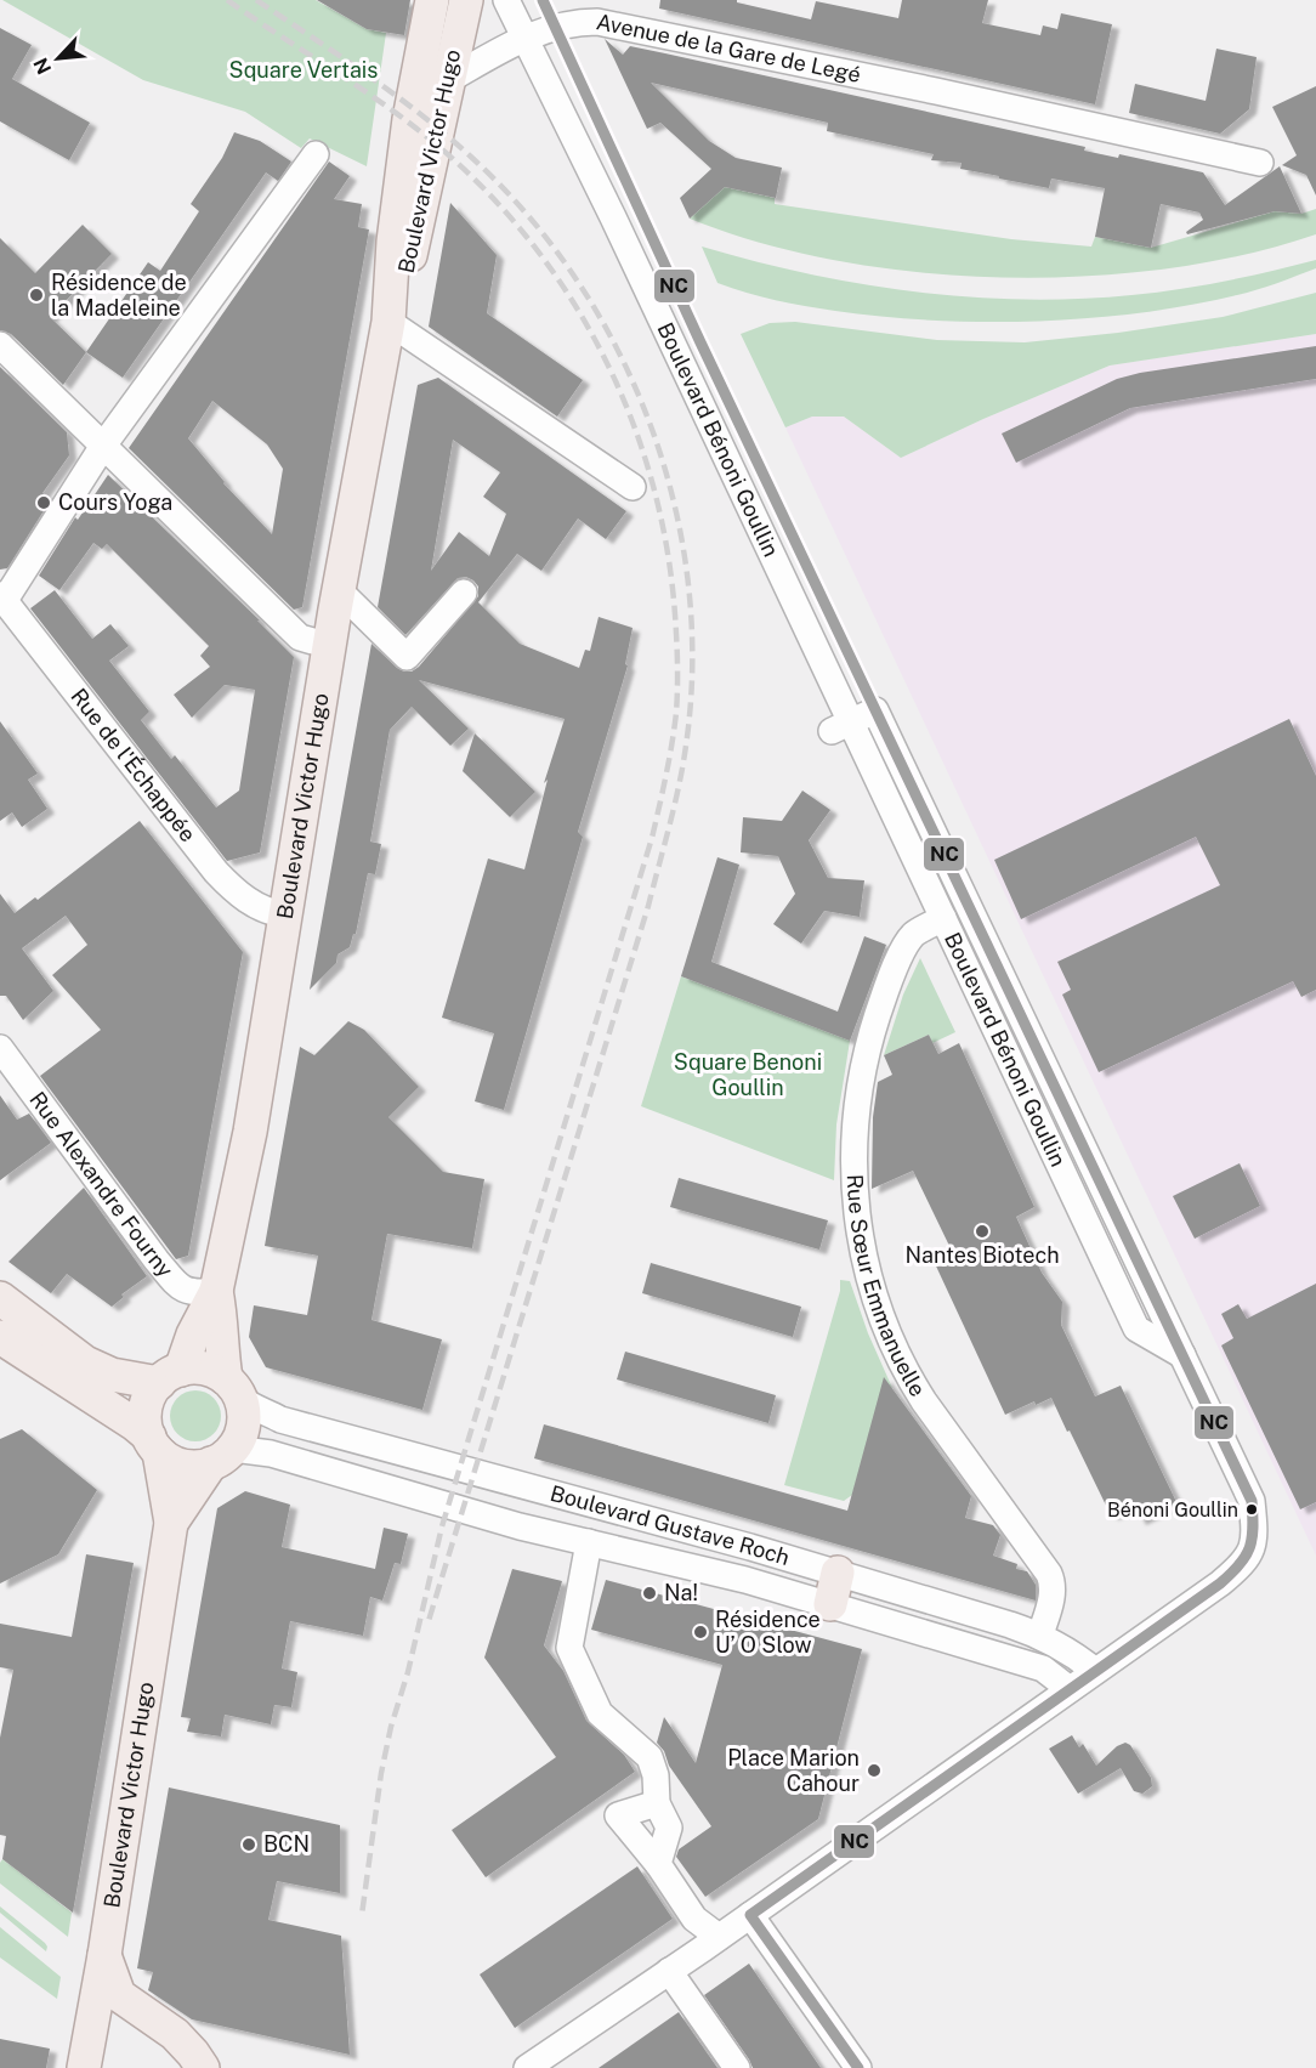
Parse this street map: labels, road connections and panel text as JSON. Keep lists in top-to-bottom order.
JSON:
{
  "streets": {
    "main road": ["Boulevard Victor Hugo"],
    "street": [
      "Avenue de la Gare de Legé",
      "Boulevard Bénoni Goullin",
      "Rue de l'Échappée",
      "Rue Alexandre Fourny",
      "Rue Sœur Emmanuelle",
      "Boulevard Gustave Roch"
    ]
  },
  "crossings": [
    ["Avenue de la Gare de Legé", "Boulevard Victor Hugo"],
    ["Avenue de la Gare de Legé", "Boulevard Bénoni Goullin"],
    ["Boulevard Victor Hugo", "Rue de l'Échappée"],
    ["Boulevard Victor Hugo", "Rue Alexandre Fourny"],
    ["Boulevard Victor Hugo", "Boulevard Gustave Roch"],
    ["Boulevard Bénoni Goullin", "Rue Sœur Emmanuelle"],
    ["Boulevard Bénoni Goullin", "Boulevard Gustave Roch"],
    ["Rue Sœur Emmanuelle", "Boulevard Gustave Roch"]
  ],
  "parks": ["Square Vertais", "Square Benoni Goullin"],
  "places": [
    "Résidence de la Madeleine",
    "Cours Yoga",
    "Nantes Biotech",
    "Bénoni Goullin",
    "Na!",
    "Résidence U’ O Slow",
    "Place Marion Cahour",
    "BCN"
  ],
  "lines": ["transit line NC"],
  "north": "bottom left"
}
